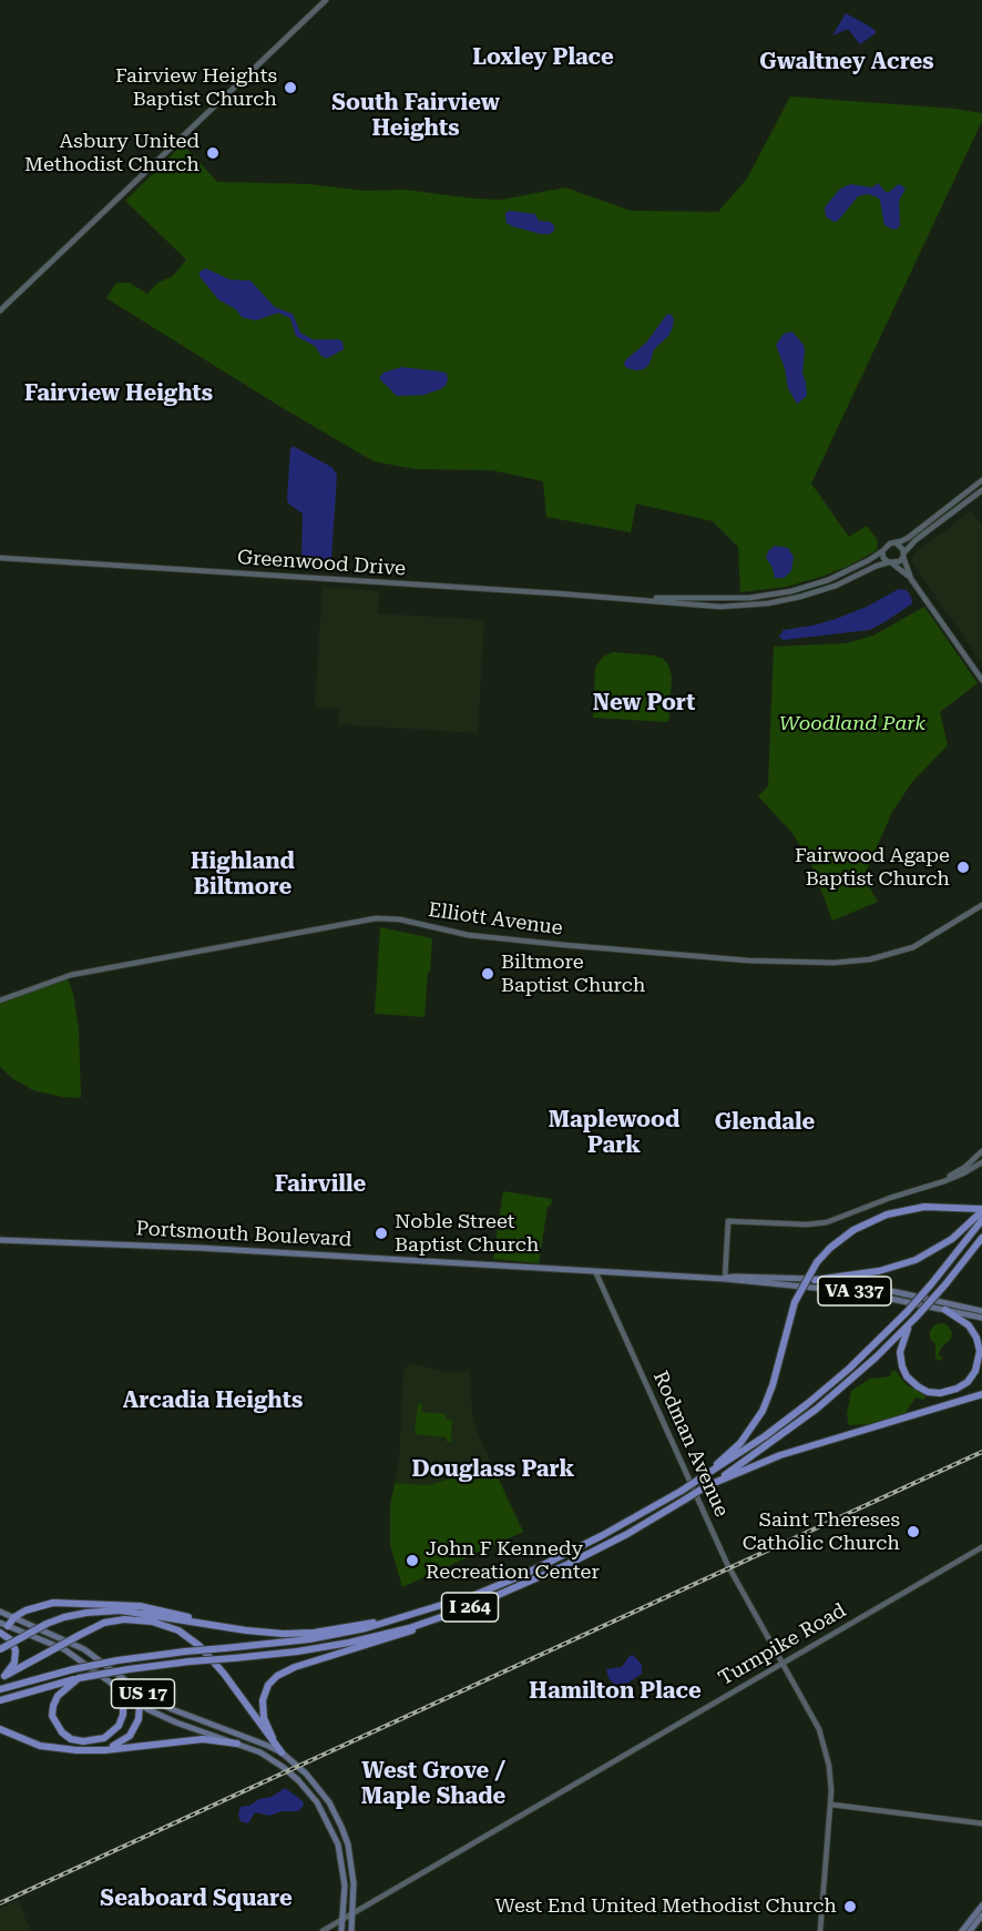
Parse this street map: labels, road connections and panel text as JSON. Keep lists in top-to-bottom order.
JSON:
{
  "streets": {
    "highway": ["I 264"],
    "main road": ["Portsmouth Boulevard", "VA 337", "US 17"],
    "street": [
      "Greenwood Drive",
      "Elliott Avenue",
      "Rodman Avenue",
      "Turnpike Road"
    ]
  },
  "crossings": [
    ["Portsmouth Boulevard", "Rodman Avenue"],
    ["Rodman Avenue", "Turnpike Road"],
    ["Turnpike Road", "US 17"]
  ],
  "districts": [
    "Loxley Place",
    "Gwaltney Acres",
    "South Fairview Heights",
    "Fairview Heights",
    "New Port",
    "Highland Biltmore",
    "Maplewood Park",
    "Glendale",
    "Fairville",
    "Arcadia Heights",
    "Douglass Park",
    "Hamilton Place",
    "West Grove / Maple Shade",
    "Seaboard Square"
  ],
  "parks": ["Woodland Park"],
  "places": [
    "Fairview Heights Baptist Church",
    "Asbury United Methodist Church",
    "Fairwood Agape Baptist Church",
    "Biltmore Baptist Church",
    "Noble Street Baptist Church",
    "Saint Thereses Catholic Church",
    "John F Kennedy Recreation Center",
    "West End United Methodist Church"
  ]
}
